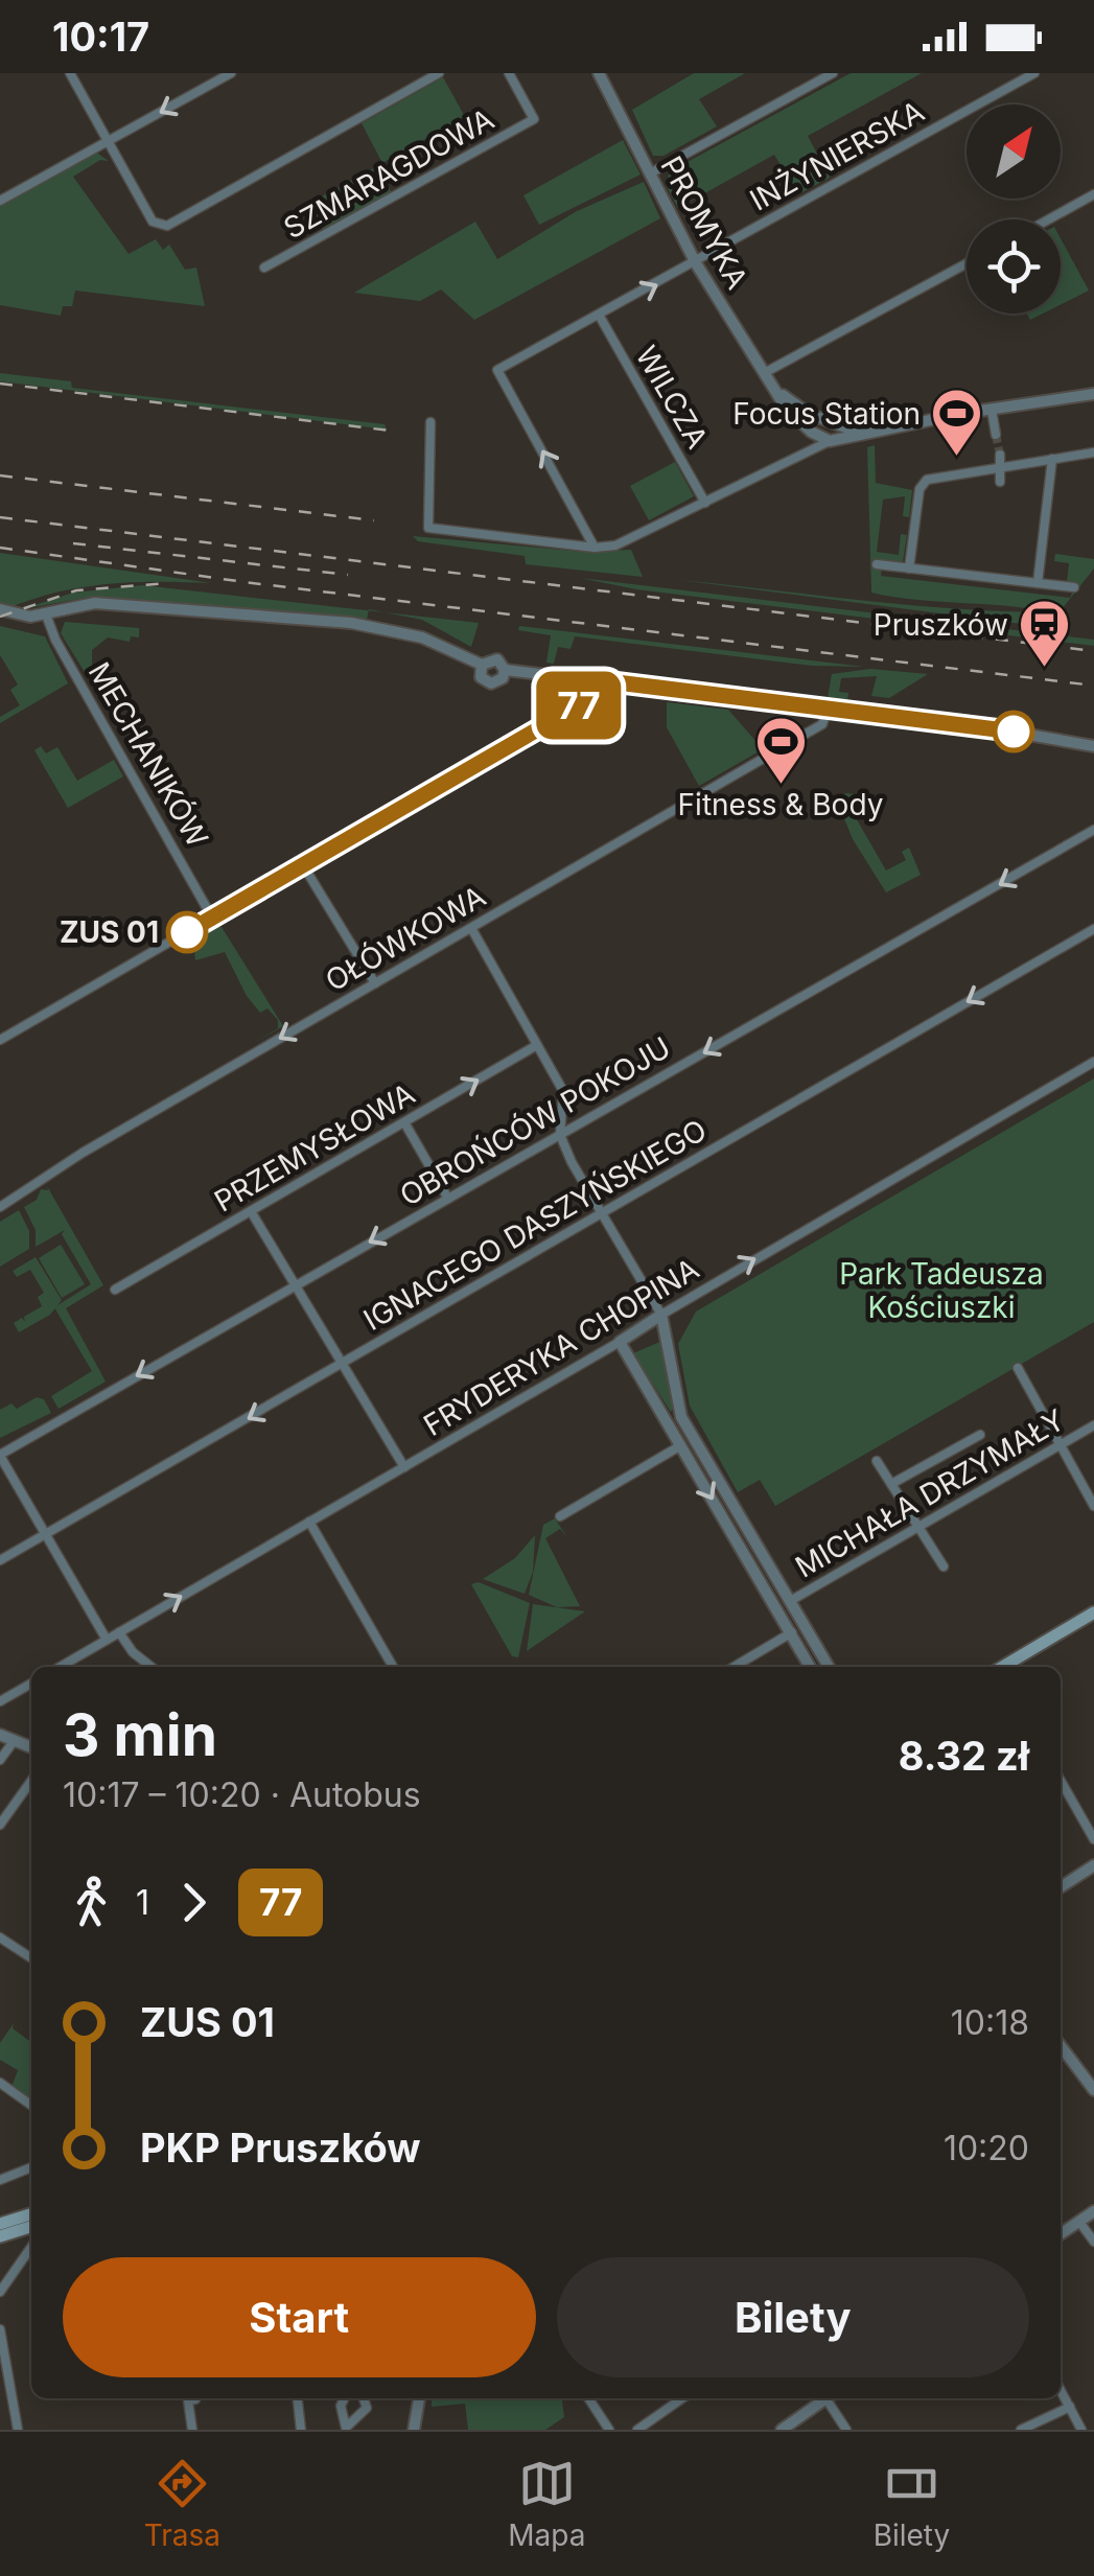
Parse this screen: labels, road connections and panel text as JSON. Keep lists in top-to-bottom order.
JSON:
{
  "streets": {
    "street": [
      "INŻYNIERSKA",
      "SZMARAGDOWA",
      "PROMYKA",
      "WILCZA",
      "MECHANIKÓW",
      "OŁÓWKOWA",
      "OBROŃCÓW POKOJU",
      "PRZEMYSŁOWA",
      "IGNACEGO DASZYŃSKIEGO",
      "FRYDERYKA CHOPINA",
      "MICHAŁA DRZYMAŁY"
    ]
  },
  "crossings": [
    ["INŻYNIERSKA", "PROMYKA"],
    ["INŻYNIERSKA", "WILCZA"]
  ],
  "one_way": [
    "OŁÓWKOWA",
    "OBROŃCÓW POKOJU",
    "IGNACEGO DASZYŃSKIEGO",
    "FRYDERYKA CHOPINA"
  ],
  "parks": ["Park Tadeusza Kościuszki"],
  "places": {
    "sports": ["Focus Station", "Fitness & Body"],
    "station": ["Pruszków"],
    "other": ["ZUS 01"]
  },
  "lines": ["bus line 77"],
  "north": "top right",
  "page": {
    "status": "10:17",
    "on_map": "77",
    "heading": ["3 min", "10:17 – 10:20 · Autobus", "8.32 zł"],
    "legs": ["1", "77"],
    "list": [
      {
        "name": "ZUS 01",
        "value": "10:18"
      },
      {
        "name": "PKP Pruszków",
        "value": "10:20"
      }
    ],
    "buttons": ["Start", "Bilety"],
    "tabs": ["Trasa", "Mapa", "Bilety"]
  }
}
